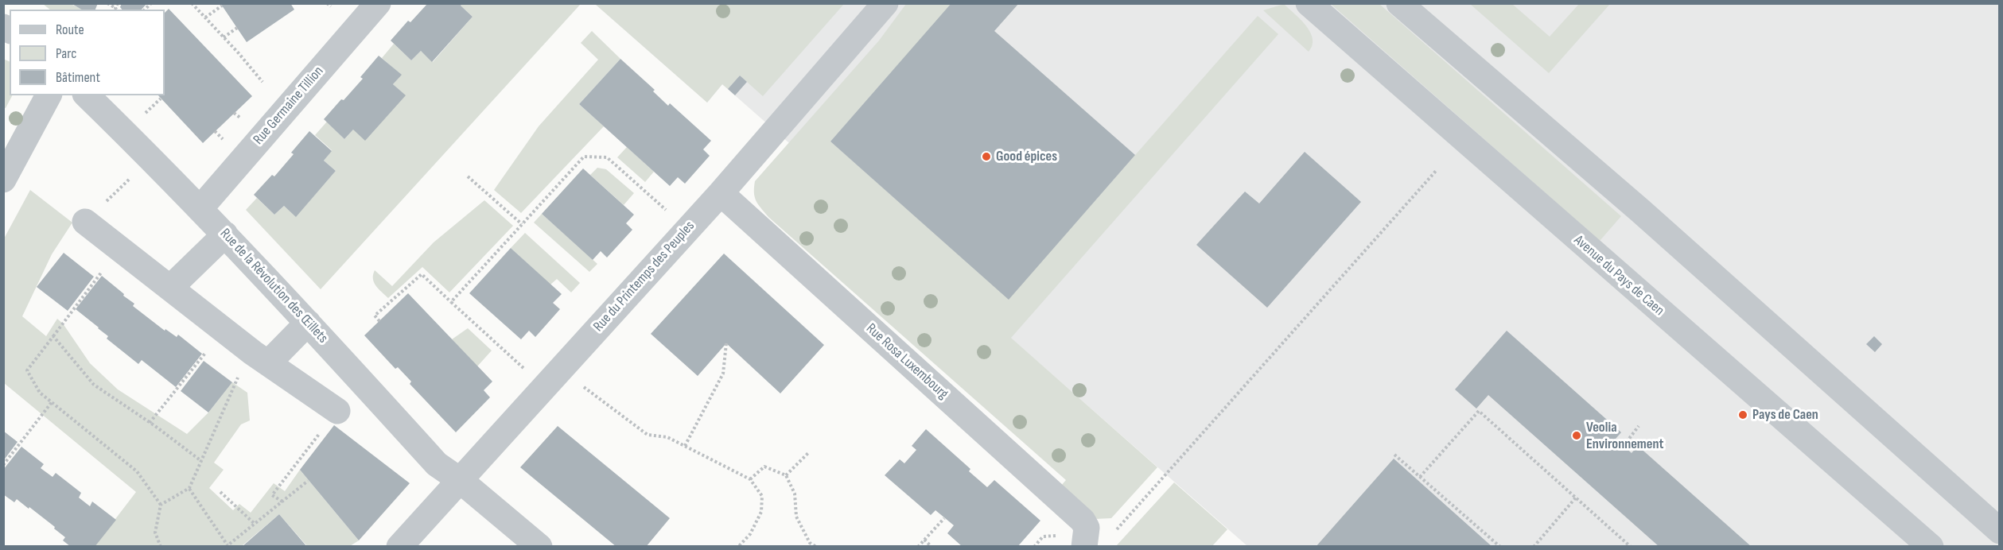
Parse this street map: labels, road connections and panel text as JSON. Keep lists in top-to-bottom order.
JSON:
{
  "streets": {
    "street": [
      "Rue Germaine Tillion",
      "Avenue du Pays de Caen",
      "Rue du Printemps des Peuples",
      "Rue de la Révolution des Œillets",
      "Rue Rosa Luxembourg"
    ]
  },
  "crossings": [
    ["Rue Germaine Tillion", "Rue de la Révolution des Œillets"],
    ["Rue du Printemps des Peuples", "Rue de la Révolution des Œillets"],
    ["Rue du Printemps des Peuples", "Rue Rosa Luxembourg"]
  ],
  "places": ["Good épices", "Pays de Caen", "Veolia Environnement"],
  "legend": ["Route", "Parc", "Bâtiment"]
}
